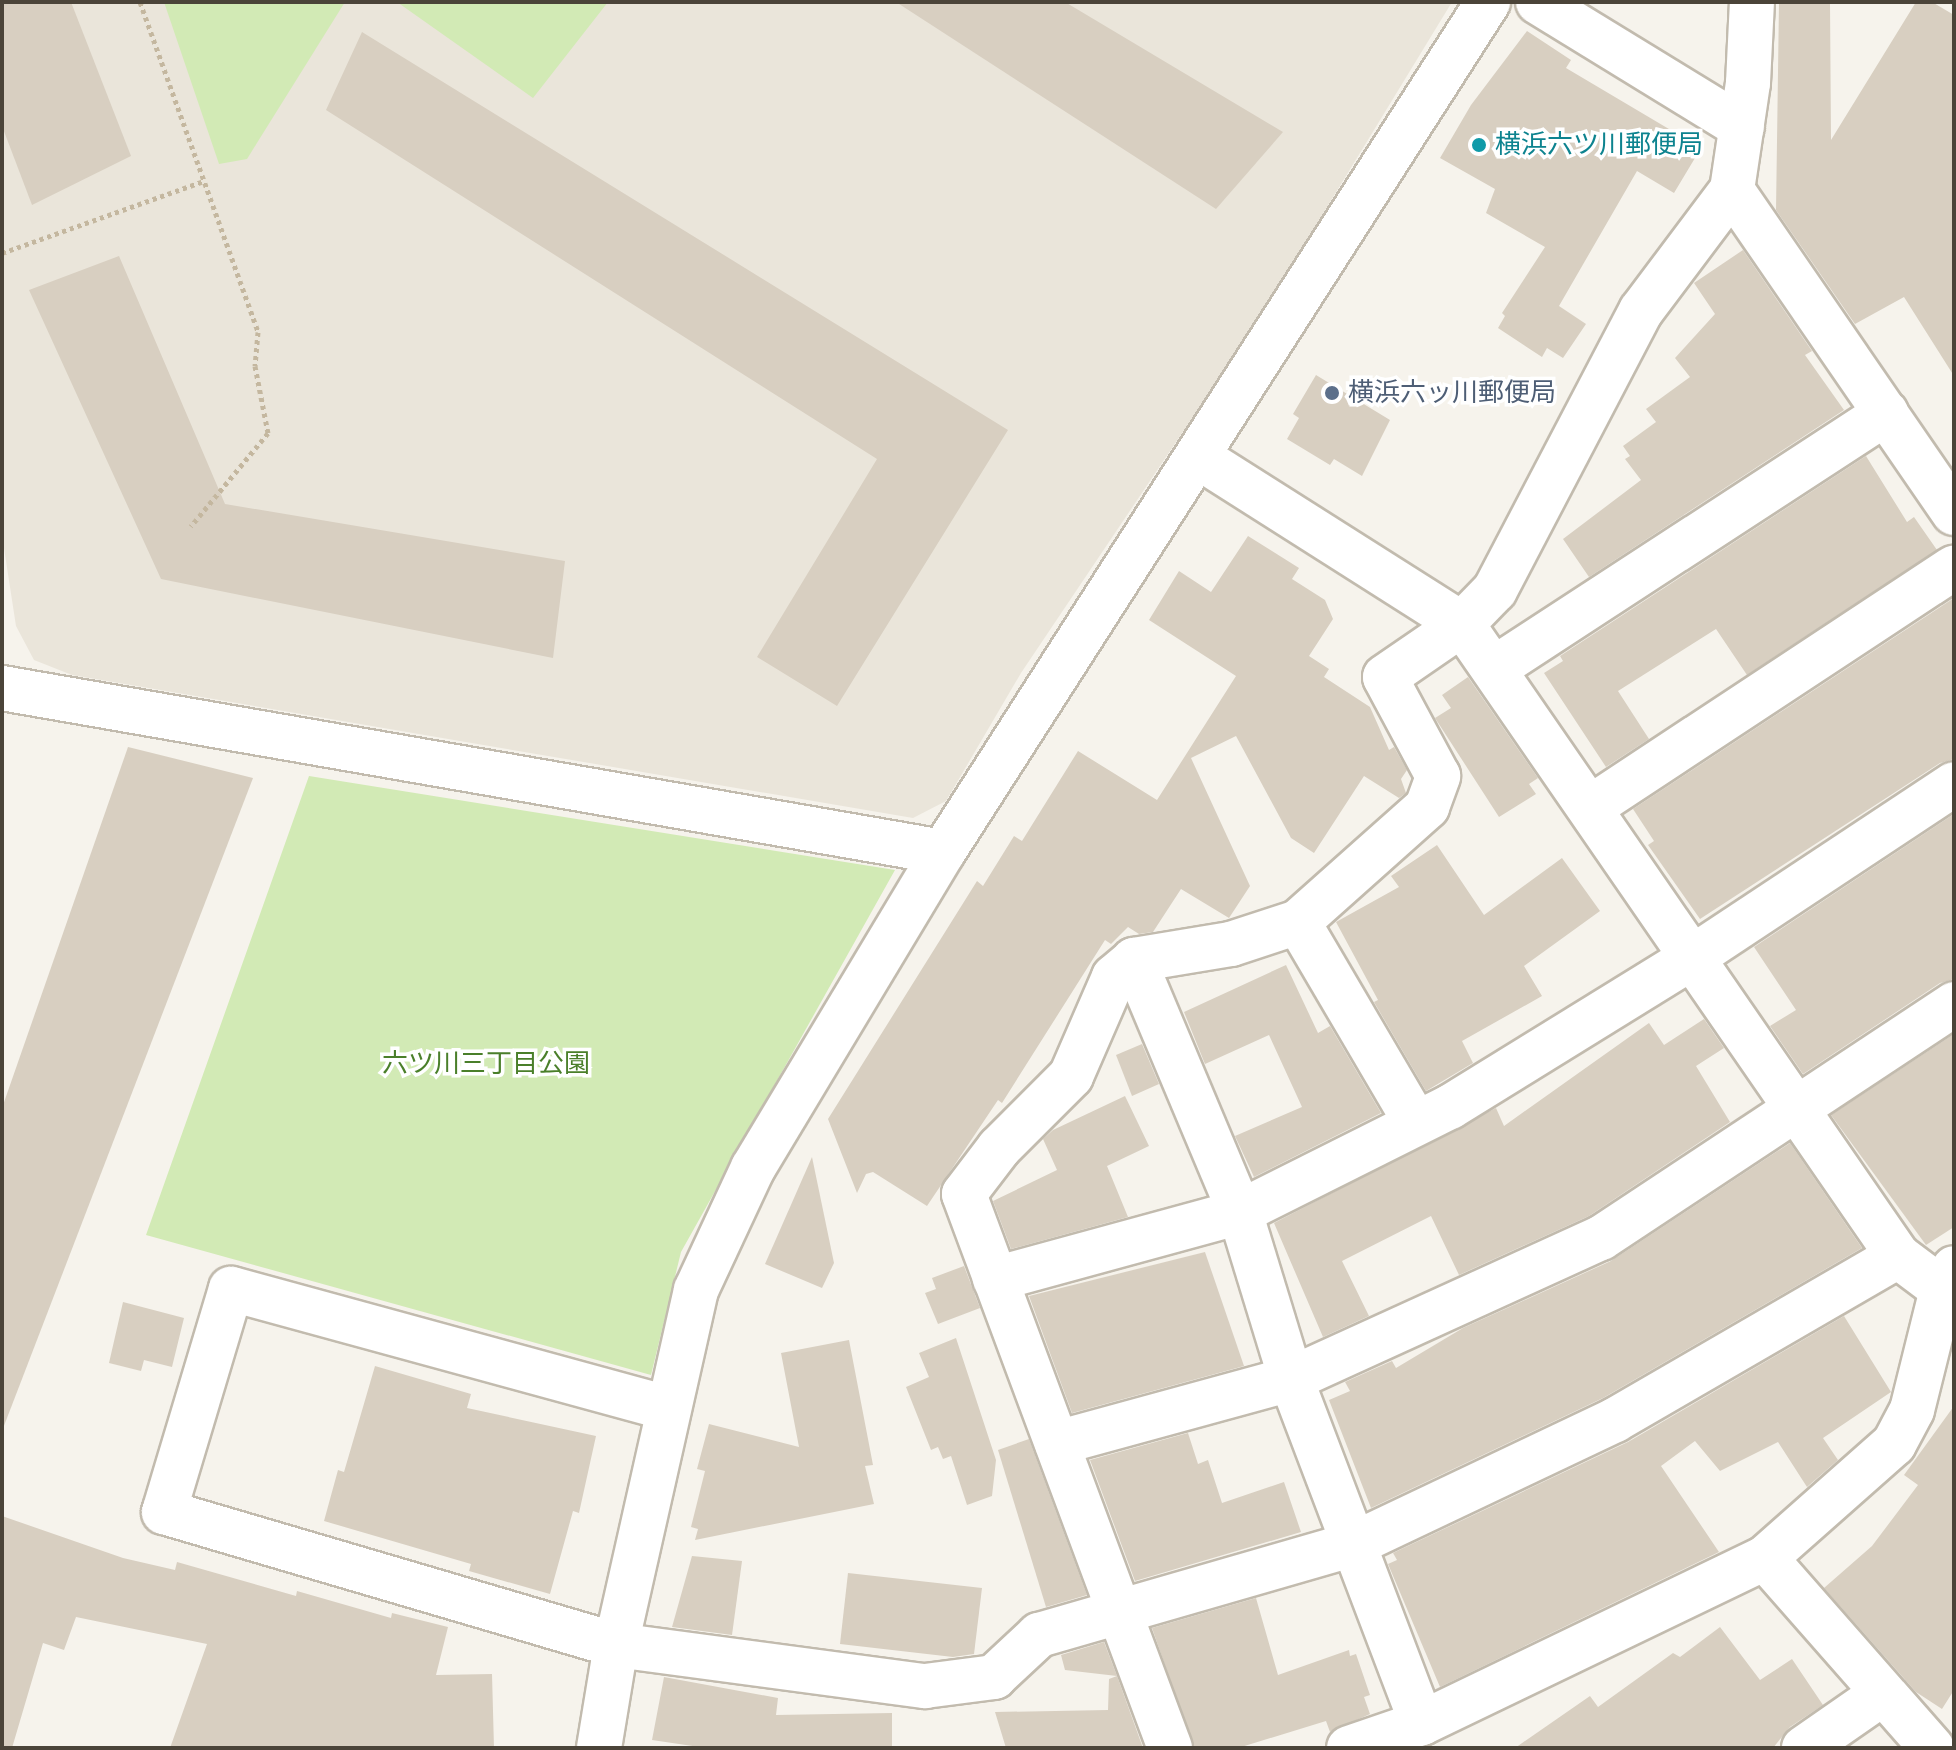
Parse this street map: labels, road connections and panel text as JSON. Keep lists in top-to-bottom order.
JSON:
{
  "parks": ["六ツ川三丁目公園"],
  "places": ["横浜六ツ川郵便局", "横浜六ッ川郵便局"]
}
